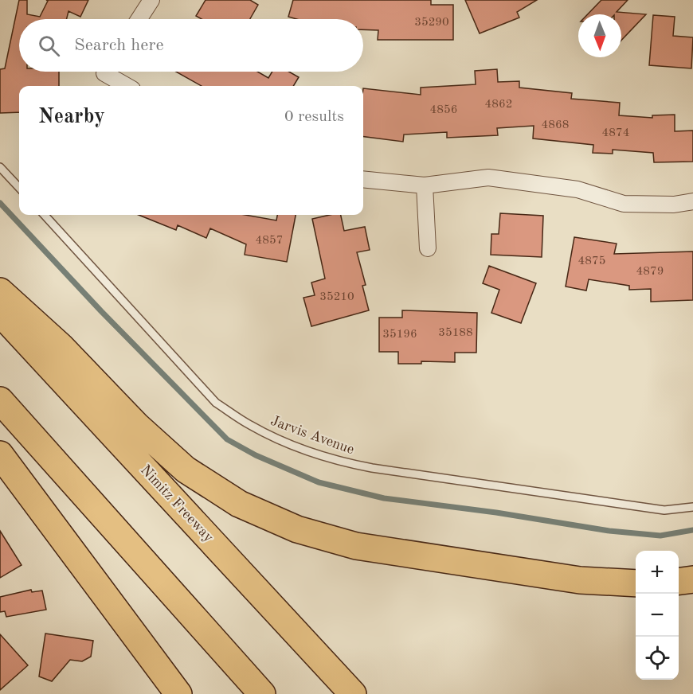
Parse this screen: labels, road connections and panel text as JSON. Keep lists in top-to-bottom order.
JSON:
{
  "streets": {
    "highway": ["Nimitz Freeway"],
    "lane": ["Jarvis Avenue"]
  },
  "house_numbers": [
    "35290",
    "4862",
    "4856",
    "4868",
    "4874",
    "4857",
    "4875",
    "4879",
    "35210",
    "35188",
    "35196"
  ],
  "north": "bottom",
  "page": {
    "search": "Search here",
    "heading": ["Nearby", "0 results"],
    "map_buttons": ["+", "−"]
  }
}
